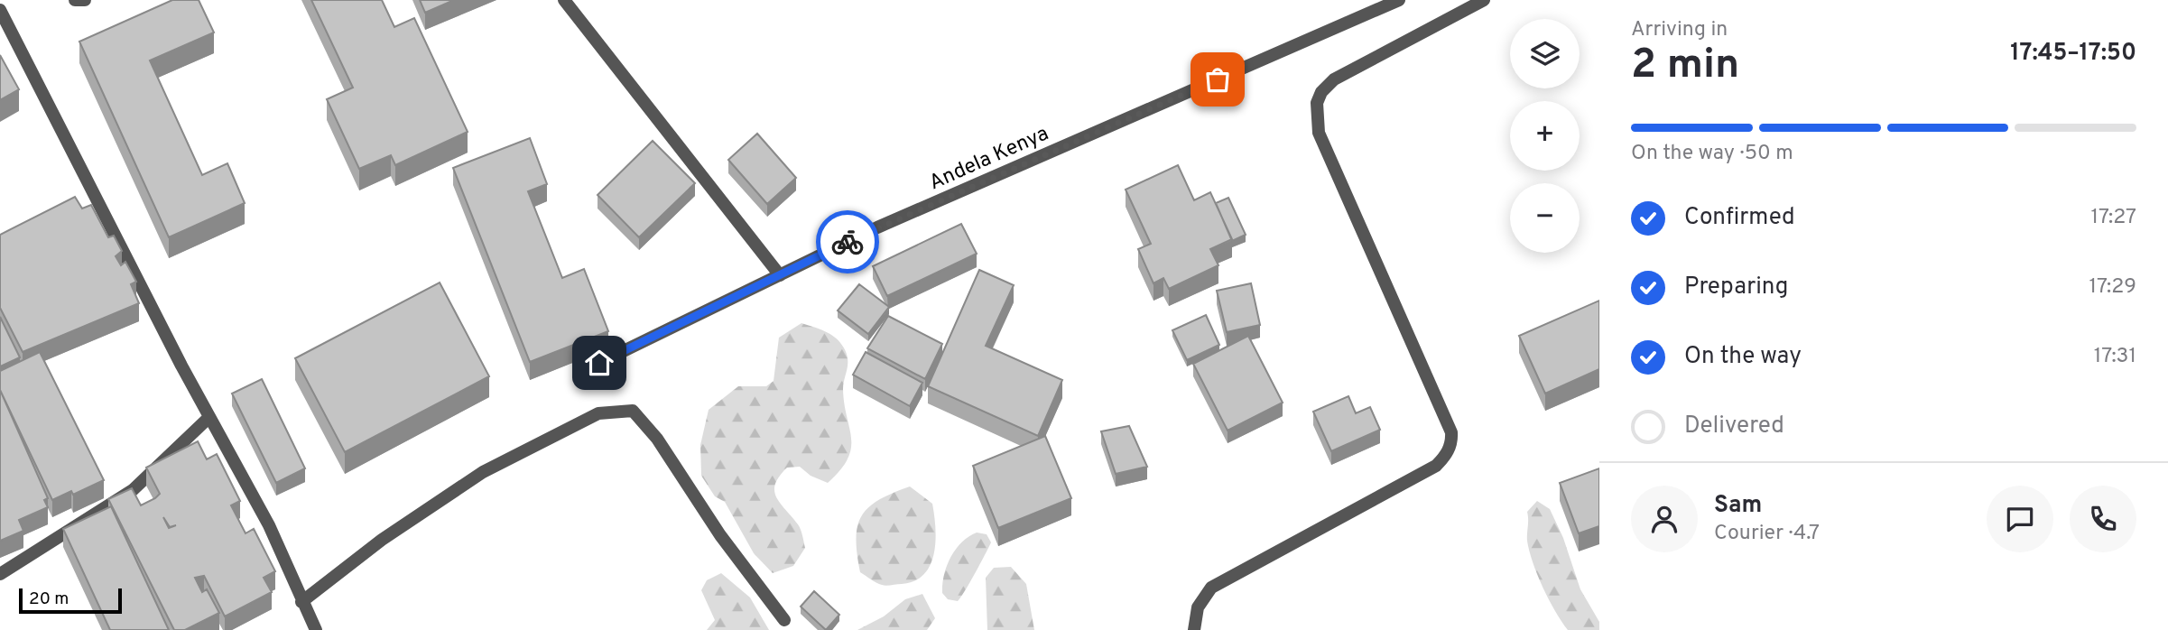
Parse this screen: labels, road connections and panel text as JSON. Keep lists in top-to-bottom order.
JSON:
{
  "streets": {
    "street": ["Andela Kenya"]
  },
  "scale_bar": "20 m",
  "page": {
    "heading": ["2 min", "Arriving in", "17:45–17:50"],
    "panel": ["Sam", "Courier · 4.7"],
    "map_buttons": ["+", "−"],
    "bar": "On the way · 50 m",
    "list": [
      ["Confirmed", "17:27"],
      ["Preparing", "17:29"],
      ["On the way", "17:31"],
      "Delivered"
    ],
    "scale": "20 m"
  }
}
